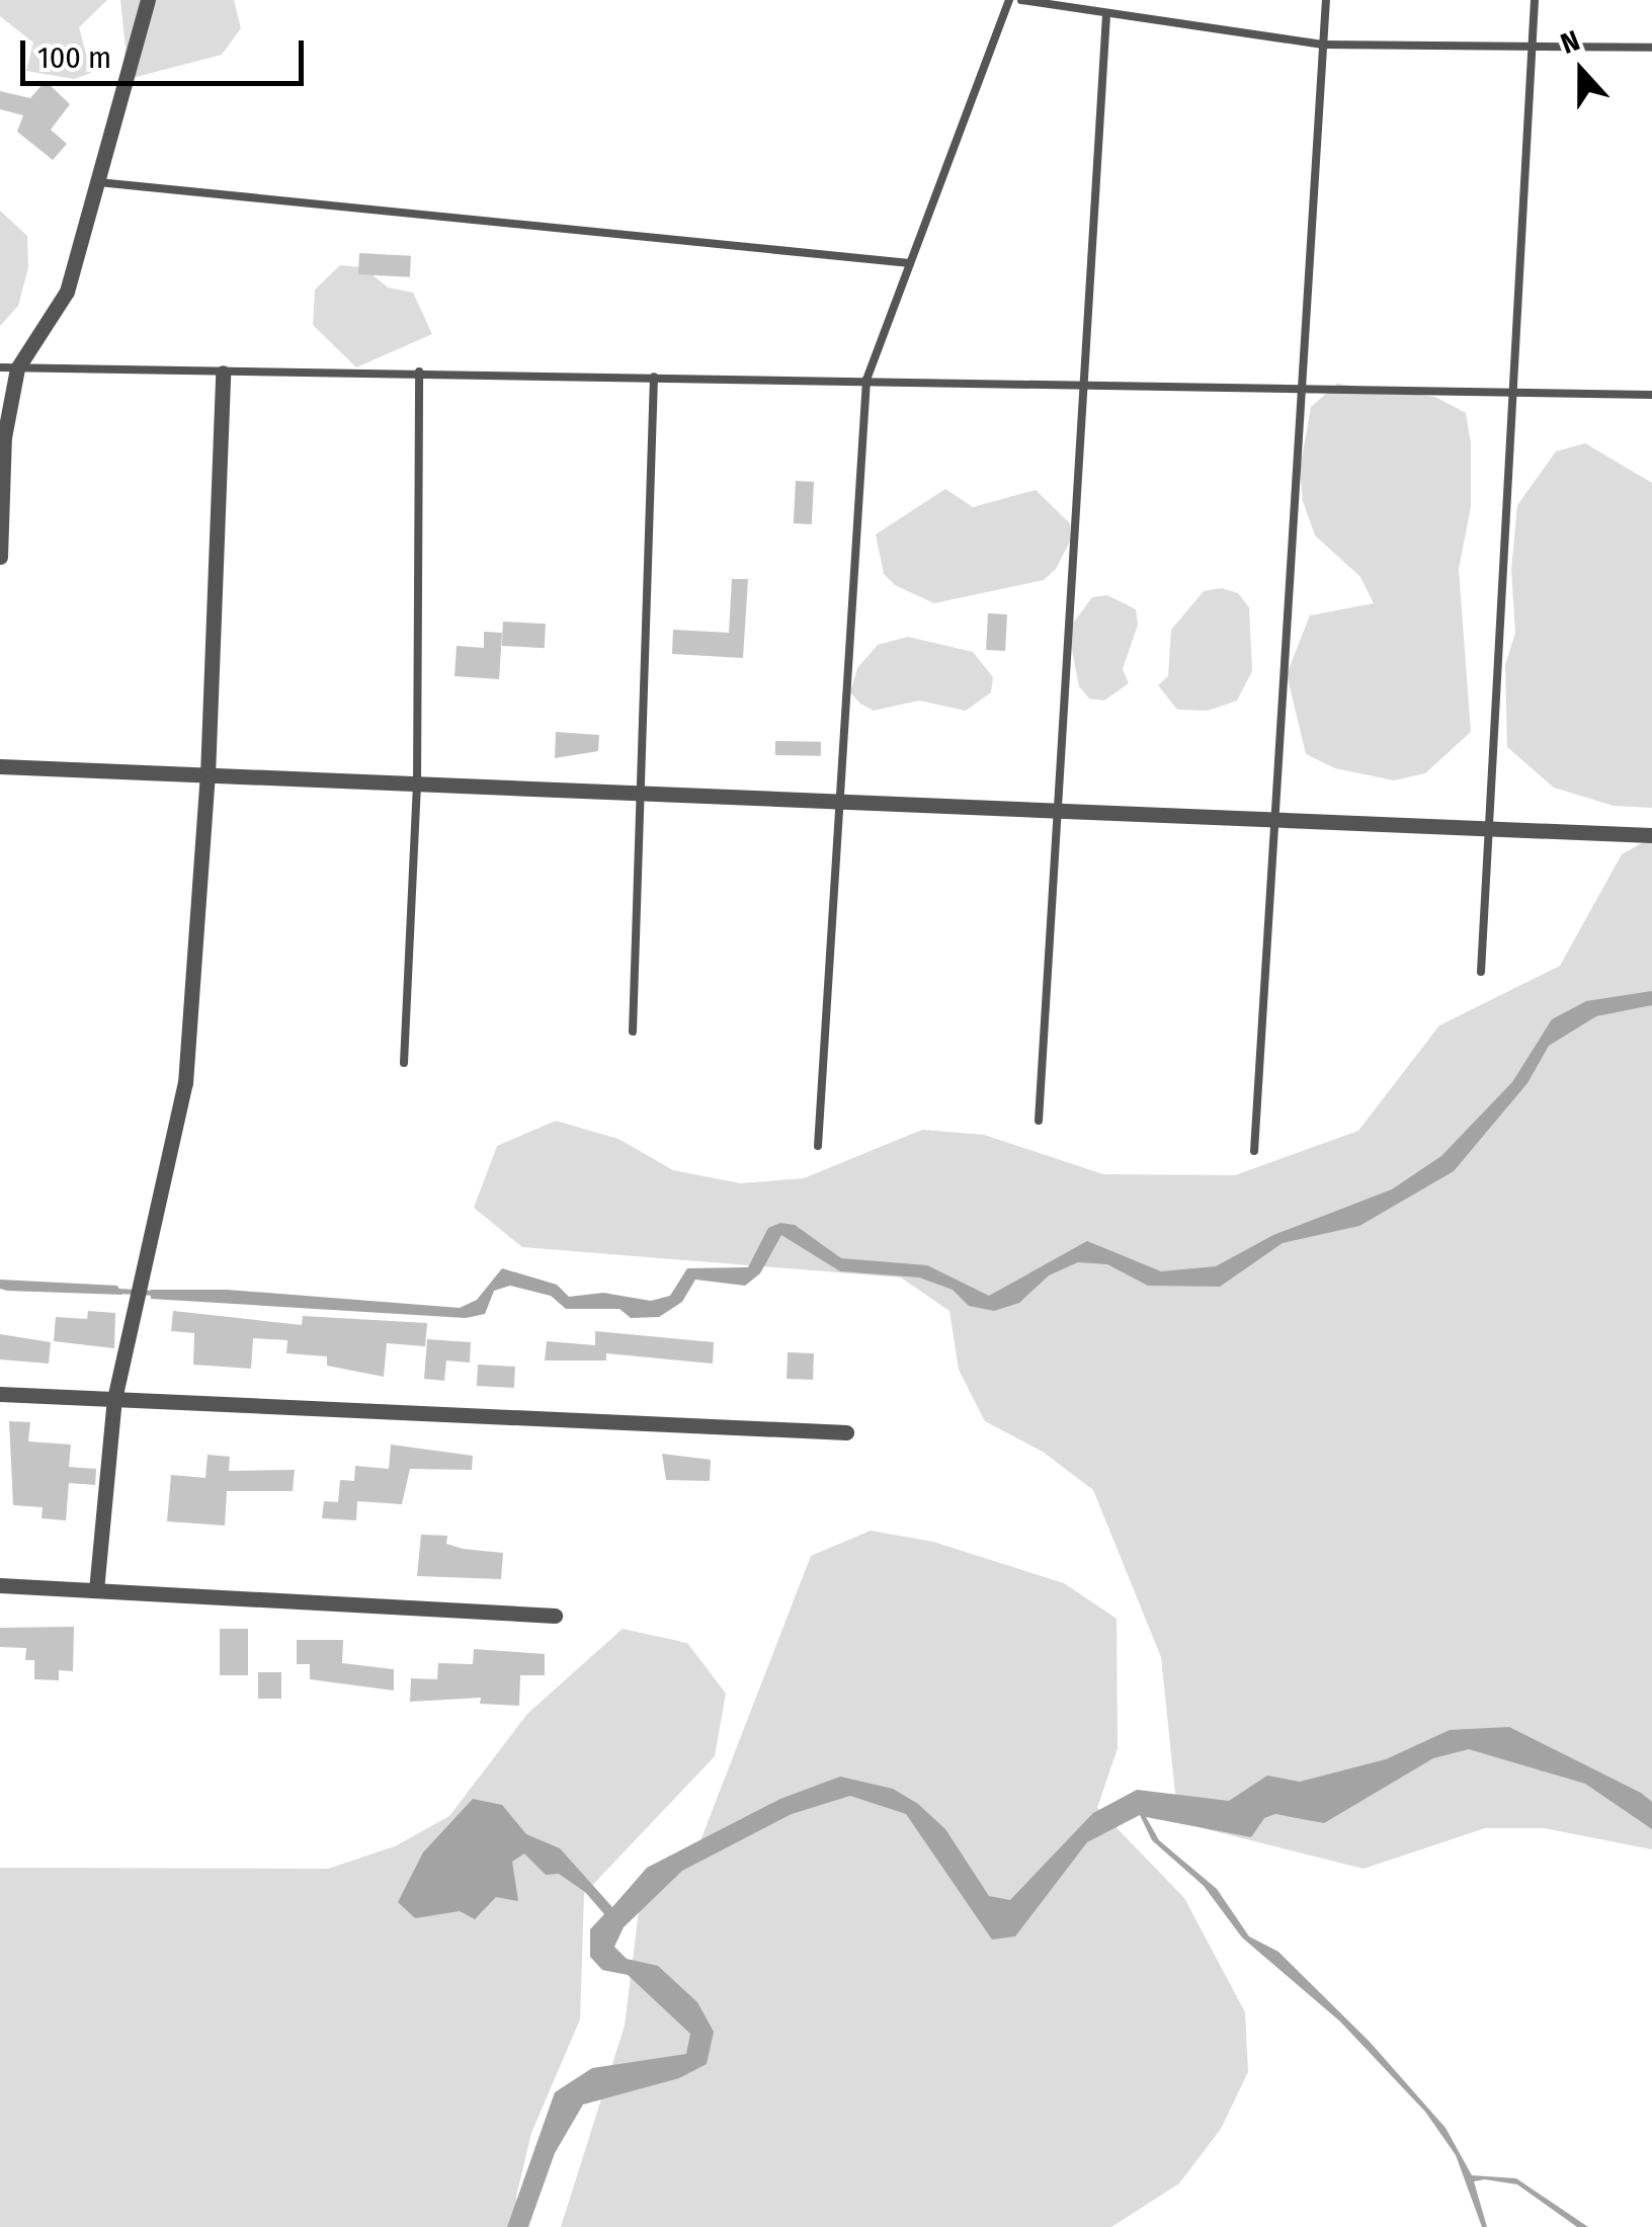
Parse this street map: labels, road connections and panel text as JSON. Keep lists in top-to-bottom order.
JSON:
{
  "scale_bar": "100 m",
  "north": "top"
}
